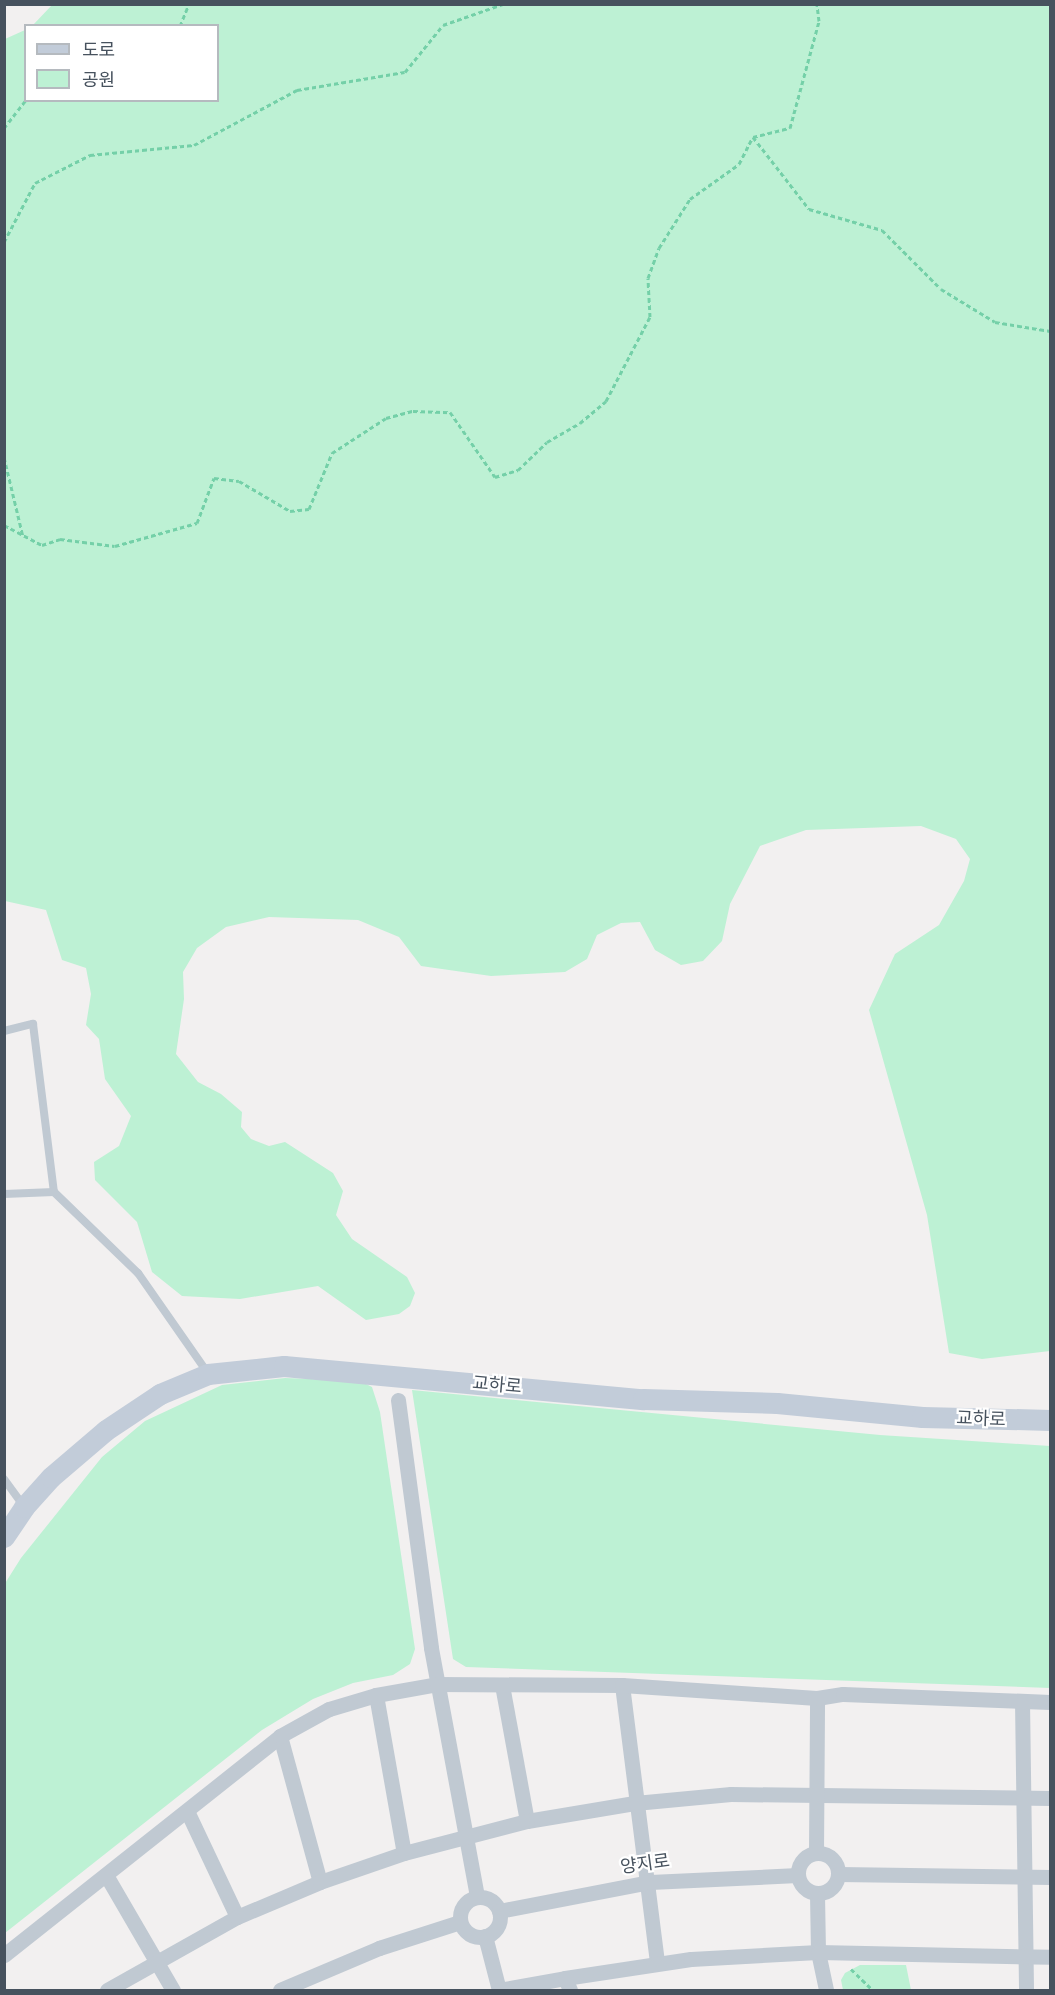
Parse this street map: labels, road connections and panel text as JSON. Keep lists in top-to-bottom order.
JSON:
{
  "streets": {
    "street": ["교하로", "양지로"]
  },
  "legend": ["도로", "공원"]
}
